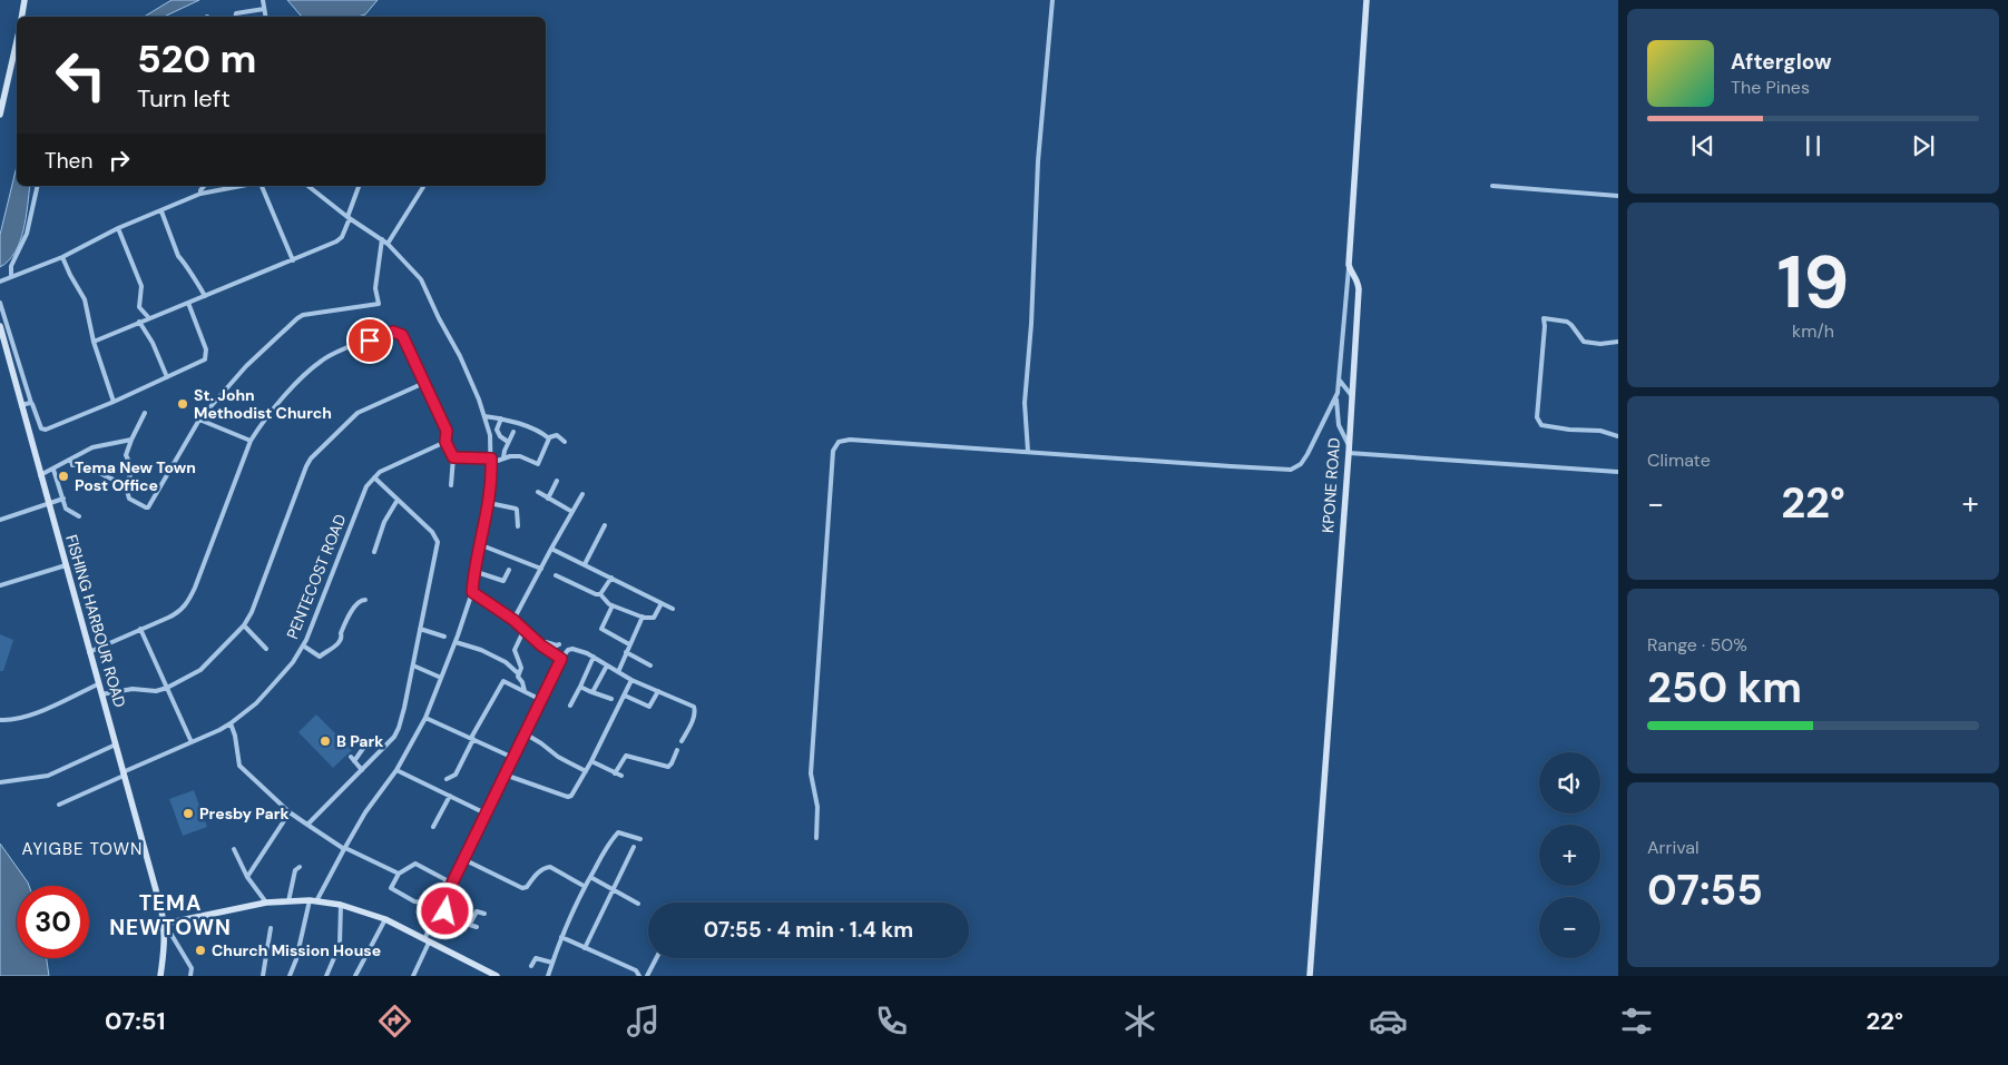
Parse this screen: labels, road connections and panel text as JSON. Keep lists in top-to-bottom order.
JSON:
{
  "streets": {
    "street": ["KPONE ROAD", "PENTECOST ROAD", "FISHING HARBOUR ROAD"]
  },
  "crossings": [
    ["PENTECOST ROAD", "FISHING HARBOUR ROAD"]
  ],
  "districts": ["AYIGBE TOWN", "TEMA NEWTOWN"],
  "places": [
    "St. John Methodist Church",
    "Tema New Town Post Office",
    "B Park",
    "Presby Park",
    "Church Mission House"
  ],
  "page": {
    "turn": ["520 m", "Turn left"],
    "song": ["Afterglow", "The Pines"],
    "then": "Then",
    "tile": [
      ["19", "km/h"],
      "Climate",
      ["Range · 50%", "250 km"],
      ["Arrival", "07:55"]
    ],
    "heat": ["−", "22°", "+"],
    "map_buttons": ["+", "−"],
    "limit": "30",
    "trip": "07:55 · 4 min · 1.4 km",
    "tabs": ["07:51", "22°"]
  }
}
